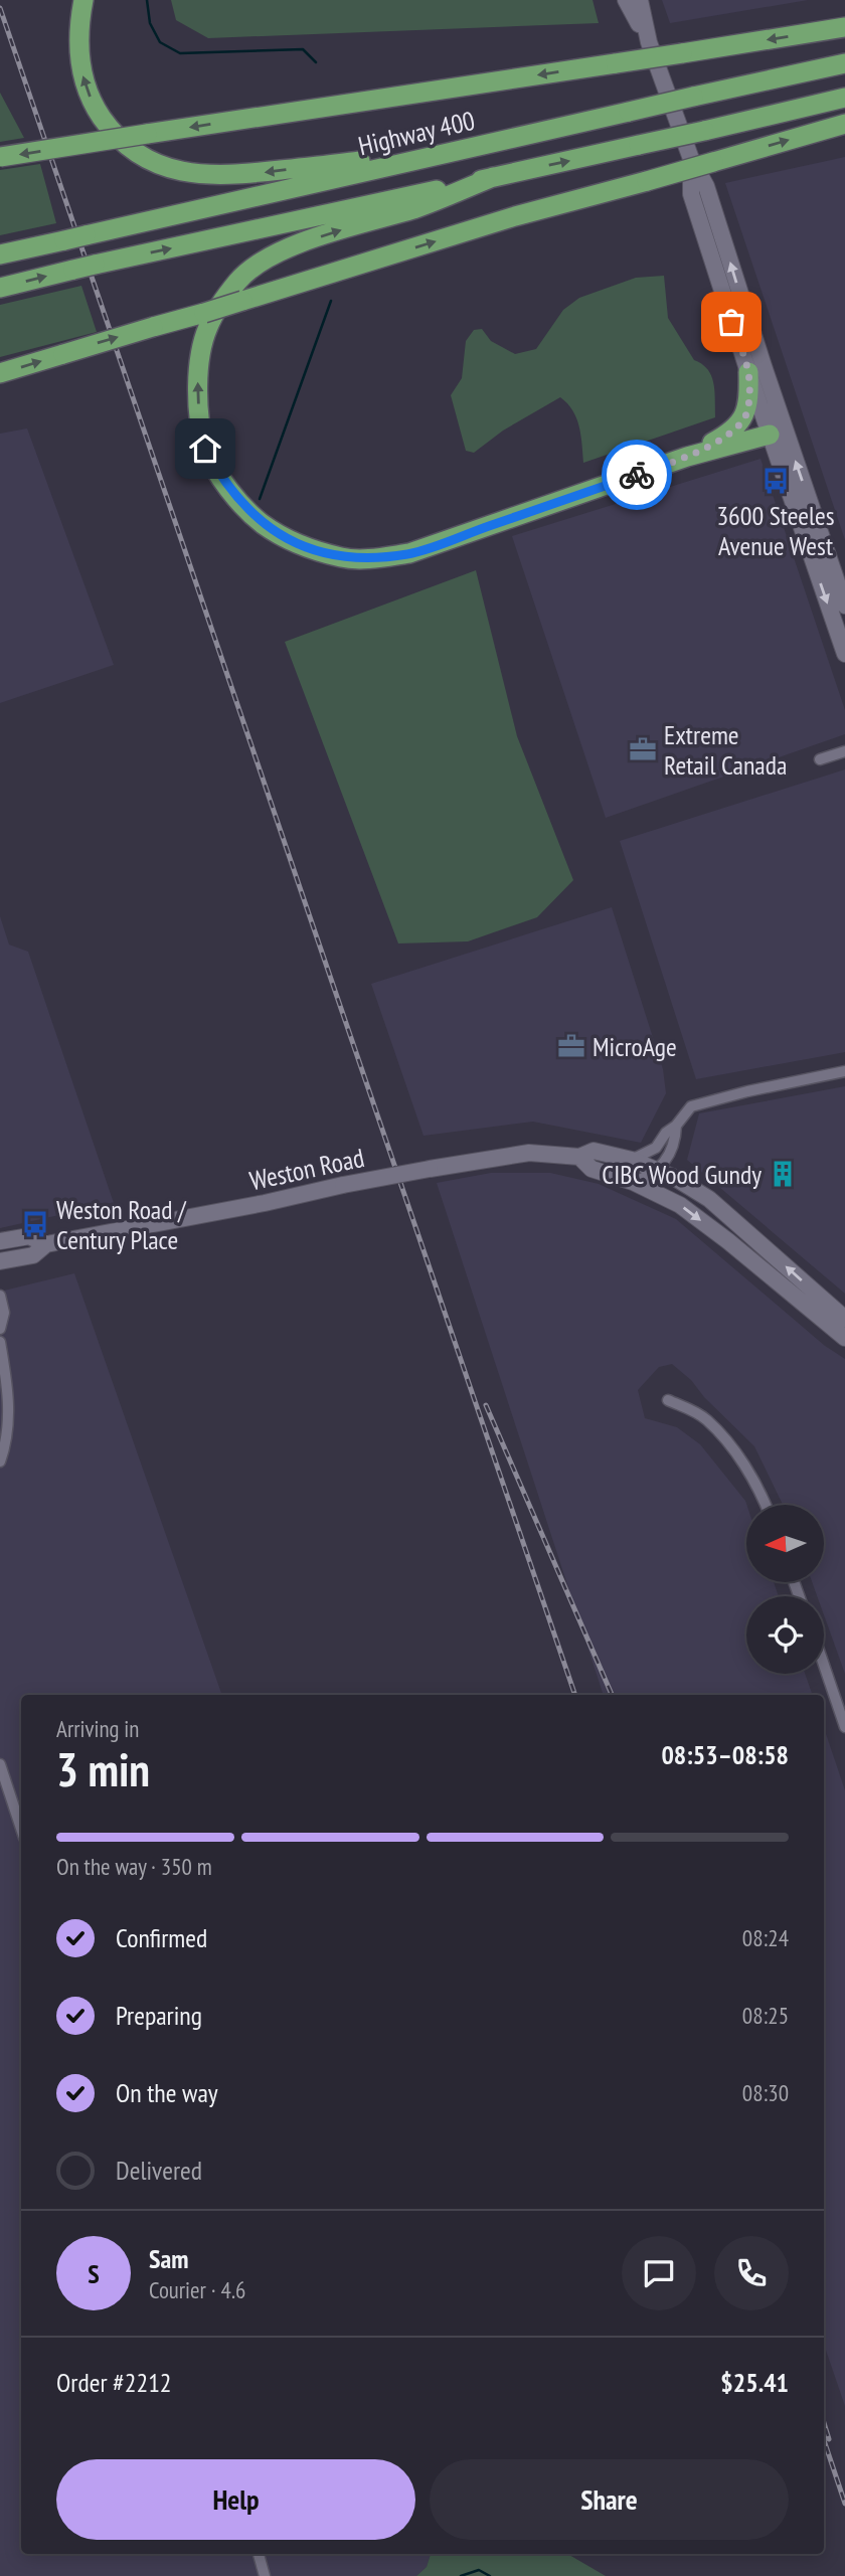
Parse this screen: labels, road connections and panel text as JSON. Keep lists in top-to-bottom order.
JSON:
{
  "streets": {
    "highway": ["Highway 400"],
    "main road": ["Weston Road"]
  },
  "places": {
    "bus stop": ["3600 Steeles Avenue West", "Weston Road / Century Place"],
    "office": ["Extreme Retail Canada", "MicroAge"],
    "building": ["CIBC Wood Gundy"]
  },
  "north": "left",
  "page": {
    "heading": ["3 min", "Arriving in", "08:53–08:58"],
    "panel": [
      "Sam",
      "Courier · 4.6",
      "Order #2212",
      "$25.41"
    ],
    "bar": "On the way · 350 m",
    "list": [
      ["Confirmed", "08:24"],
      ["Preparing", "08:25"],
      ["On the way", "08:30"],
      "Delivered"
    ],
    "round": "S",
    "buttons": ["Help", "Share"]
  }
}
